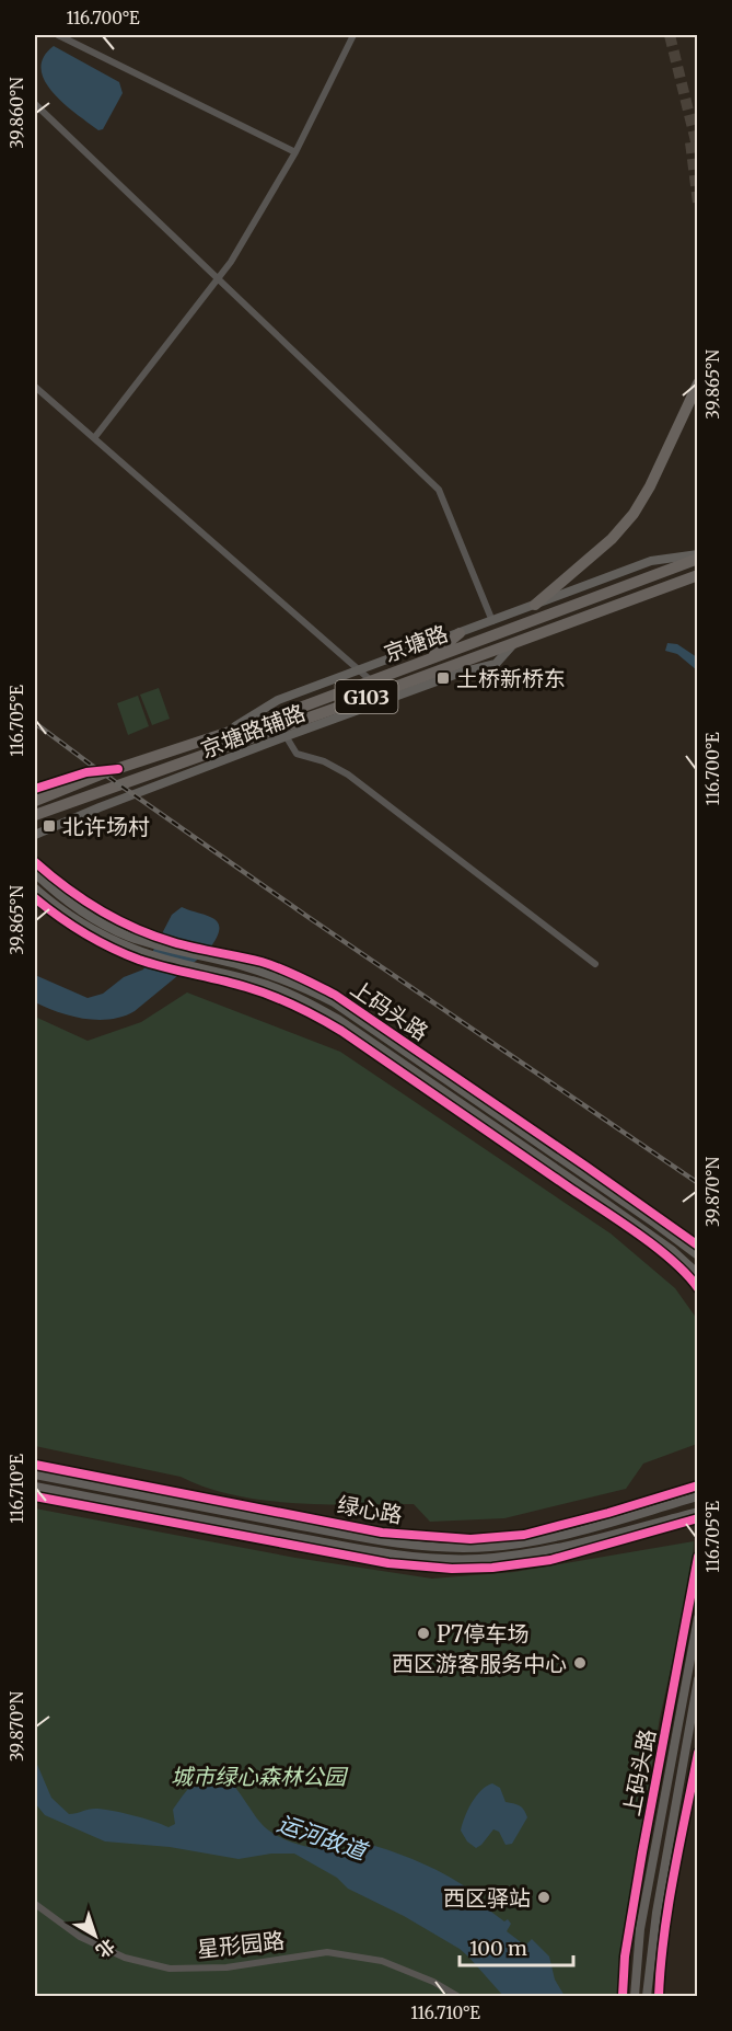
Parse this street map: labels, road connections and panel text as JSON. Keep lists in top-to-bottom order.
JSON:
{
  "streets": {
    "highway": ["京塘路", "G103"],
    "main road": ["京塘路辅路", "上码头路", "绿心路"],
    "street": ["星形园路"]
  },
  "crossings": [
    ["京塘路", "京塘路辅路"]
  ],
  "water": ["运河故道"],
  "parks": ["城市绿心森林公园"],
  "places": {
    "transit": ["土桥新桥东", "北许场村"],
    "other": ["P7停车场", "西区游客服务中心", "西区驿站"]
  },
  "scale_bar": "100 m",
  "north": "bottom right",
  "coordinates": [
    "116.700°E",
    "39.860°N",
    "39.865°N",
    "116.705°E",
    "39.870°N",
    "116.710°E"
  ]
}
